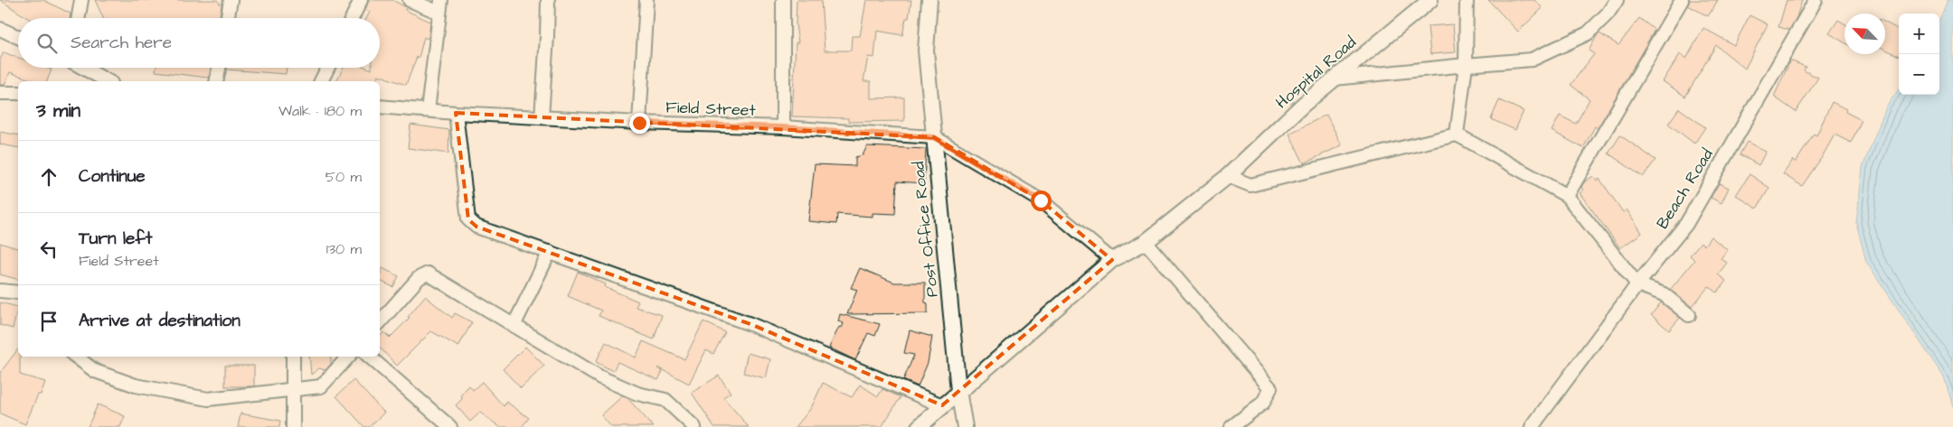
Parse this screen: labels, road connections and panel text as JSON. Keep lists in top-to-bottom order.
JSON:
{
  "streets": {
    "street": [
      "Hospital Road",
      "Field Street",
      "Beach Road",
      "Post Office Road"
    ]
  },
  "crossings": [
    ["Hospital Road", "Post Office Road"],
    ["Field Street", "Post Office Road"]
  ],
  "north": "top left",
  "page": {
    "map_buttons": ["+", "−"],
    "search": "Search here",
    "heading": ["3 min", "Walk · 180 m"],
    "list": [
      ["Continue", "50 m"],
      ["Turn left", "Field Street", "130 m"],
      "Arrive at destination"
    ]
  }
}
